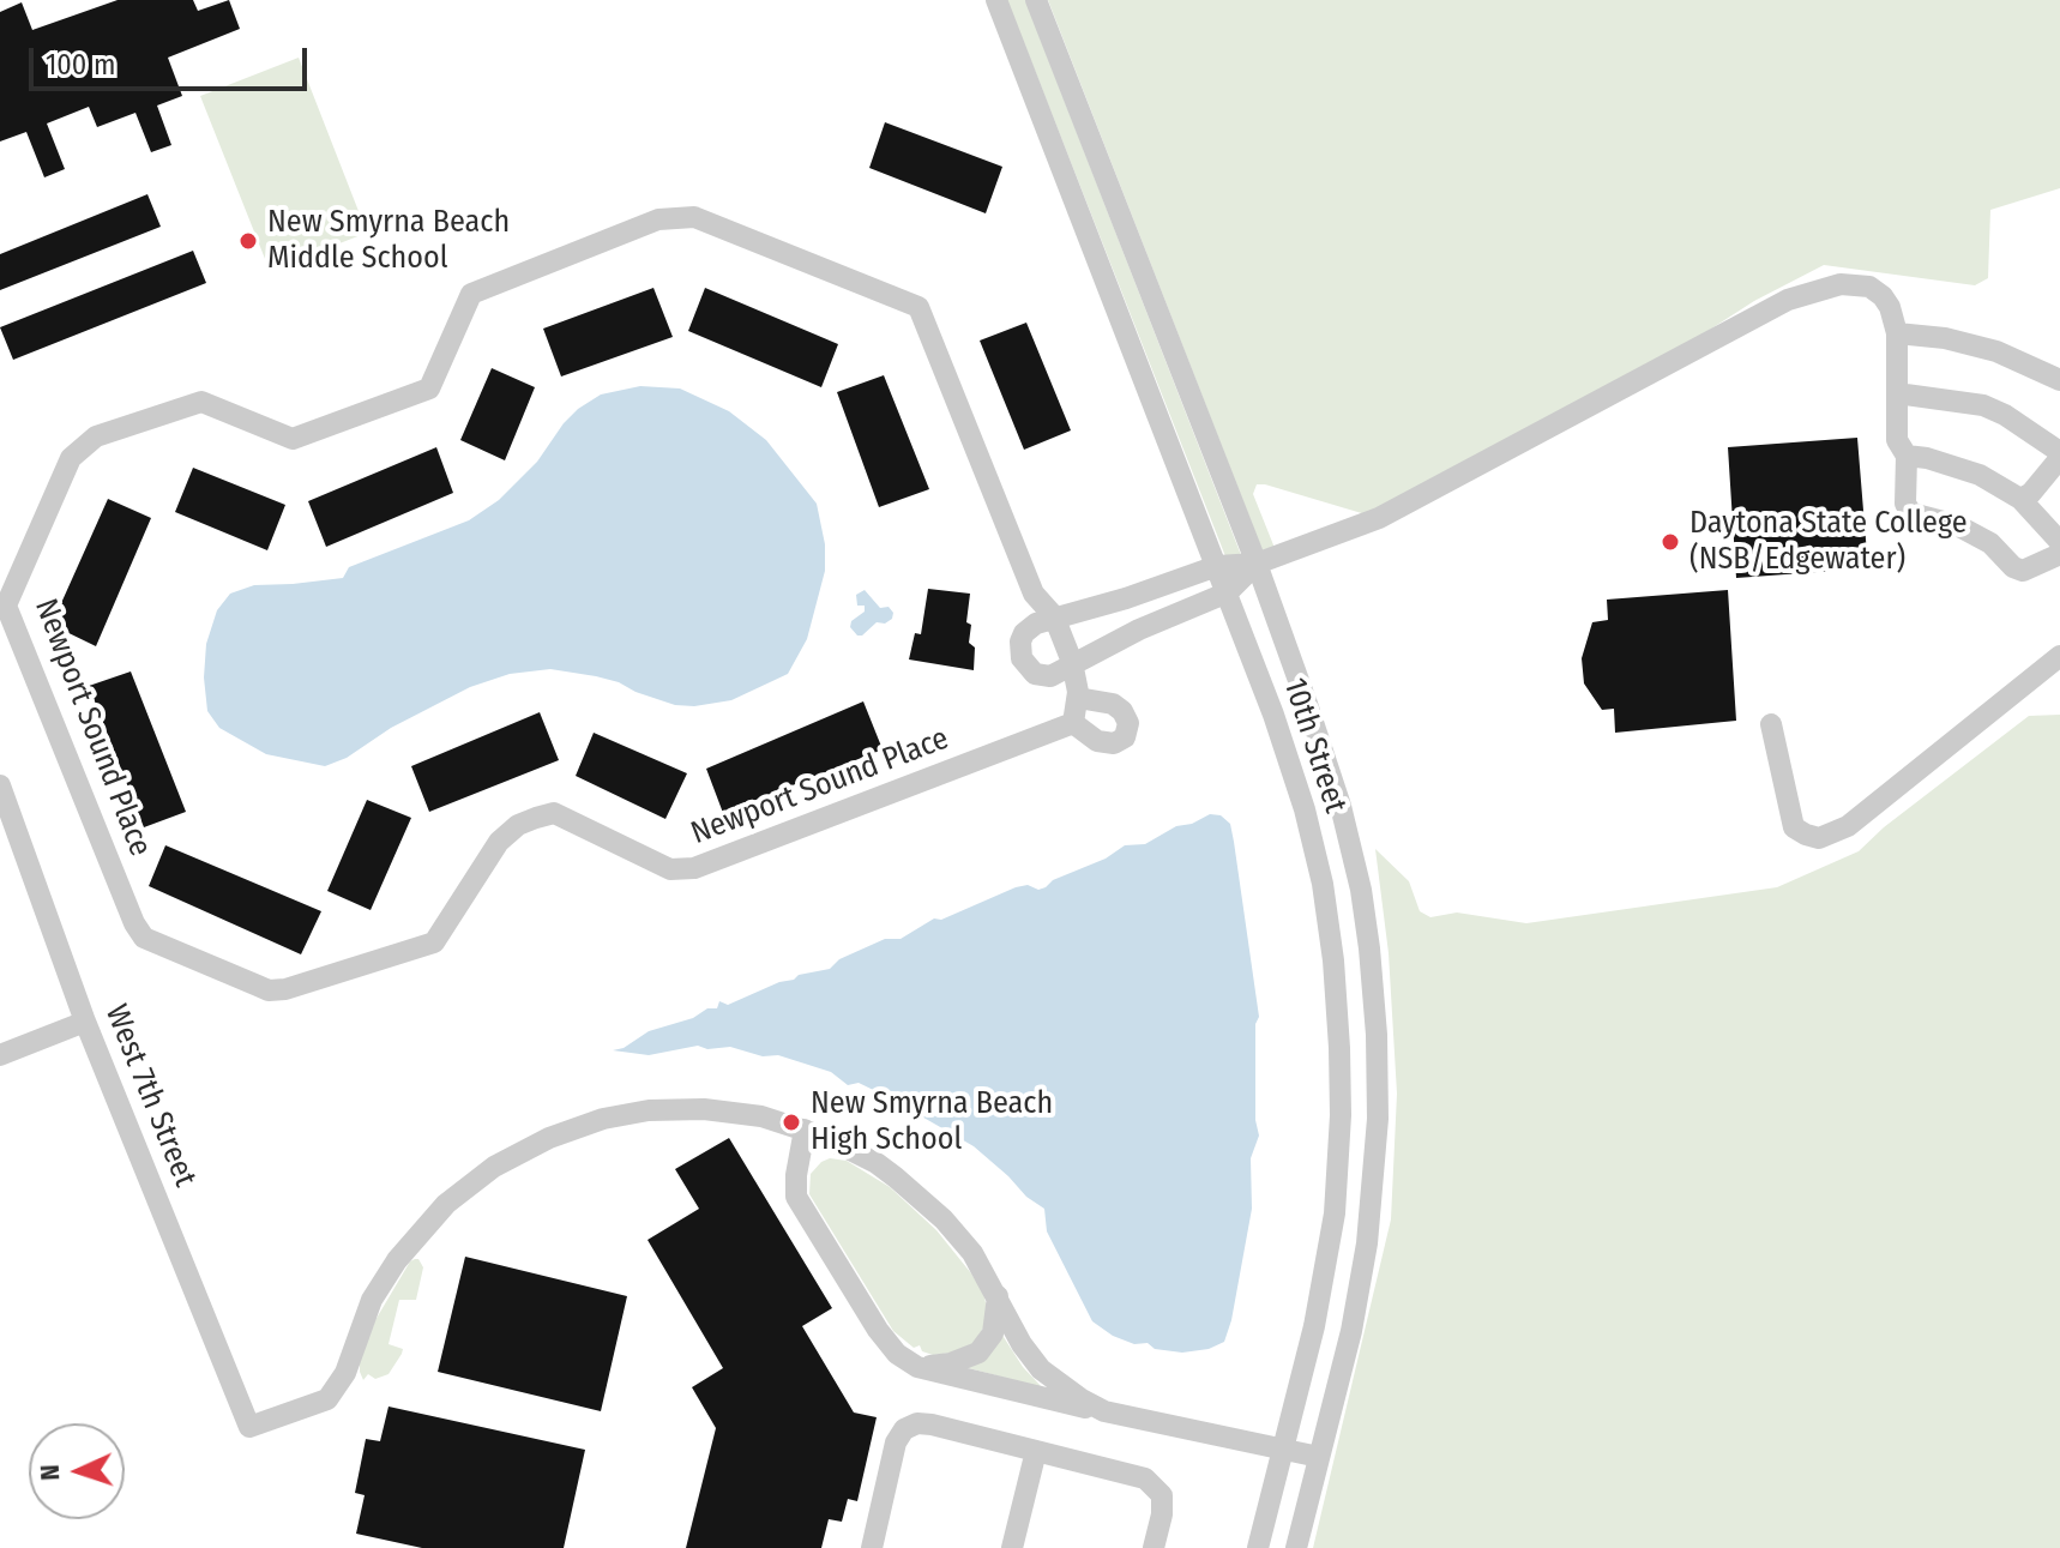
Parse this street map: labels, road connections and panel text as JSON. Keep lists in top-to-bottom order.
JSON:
{
  "streets": {
    "street": ["Newport Sound Place", "10th Street", "West 7th Street"]
  },
  "places": ["New Smyrna Beach Middle School", "Daytona State College (NSB/Edgewater)", "New Smyrna Beach High School"],
  "scale_bar": "100 m",
  "north": "left"
}
